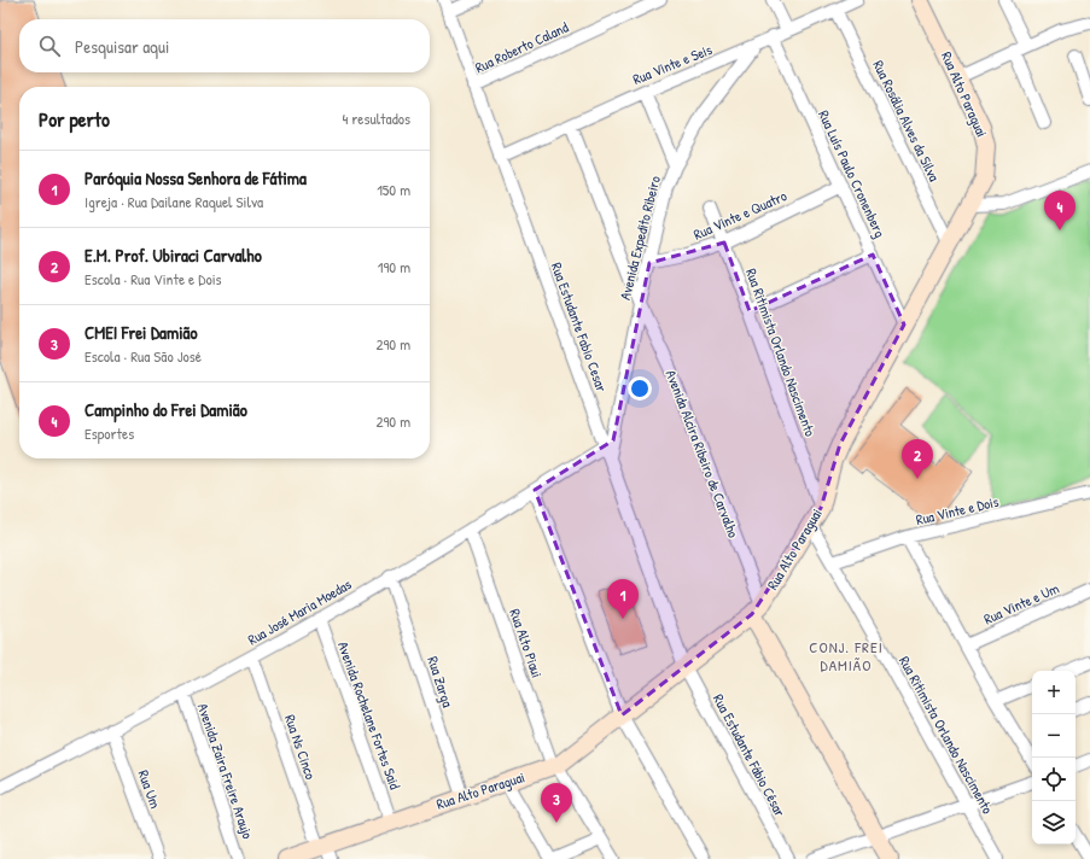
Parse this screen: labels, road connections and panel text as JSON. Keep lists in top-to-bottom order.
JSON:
{
  "streets": {
    "street": [
      "Rua Roberto Caland",
      "Rua Vinte e Seis",
      "Rua Alto Paraguai",
      "Rua Rosália Alves da Silva",
      "Rua Luís Paulo Cronenberg",
      "Rua Vinte e Quatro",
      "Avenida Expedito Ribeiro",
      "Rua Estudante Fabio Cesar",
      "Rua Ritimista Orlando Nascimento",
      "Avenida Alcira Ribeiro de Carvalho",
      "Rua Vinte e Dois",
      "Rua Vinte e Um",
      "Rua José Maria Moedas",
      "Rua Alto Piaui",
      "Rua Zarga",
      "Avenida Rochelane Fortes Said",
      "Rua Ns Cinco",
      "Rua Estudante Fábio César",
      "Avenida Zaira Freire Araujo",
      "Rua Um"
    ]
  },
  "crossings": [
    ["Rua Roberto Caland", "Rua Estudante Fabio Cesar"],
    ["Rua Vinte e Seis", "Rua Rosália Alves da Silva"],
    ["Rua Vinte e Seis", "Rua Luís Paulo Cronenberg"],
    ["Rua Vinte e Seis", "Avenida Expedito Ribeiro"],
    ["Rua Vinte e Seis", "Rua Estudante Fabio Cesar"],
    ["Rua Vinte e Seis", "Avenida Alcira Ribeiro de Carvalho"],
    ["Rua Alto Paraguai", "Rua Rosália Alves da Silva"],
    ["Rua Alto Paraguai", "Rua Luís Paulo Cronenberg"],
    ["Rua Alto Paraguai", "Rua Estudante Fabio Cesar"],
    ["Rua Alto Paraguai", "Rua Ritimista Orlando Nascimento"],
    ["Rua Alto Paraguai", "Avenida Alcira Ribeiro de Carvalho"],
    ["Rua Alto Paraguai", "Rua Alto Piaui"],
    ["Rua Alto Paraguai", "Rua Zarga"],
    ["Rua Alto Paraguai", "Avenida Rochelane Fortes Said"],
    ["Rua Alto Paraguai", "Rua Ns Cinco"],
    ["Rua Alto Paraguai", "Rua Estudante Fábio César"],
    ["Rua Luís Paulo Cronenberg", "Rua Vinte e Quatro"],
    ["Rua Vinte e Quatro", "Avenida Expedito Ribeiro"],
    ["Rua Vinte e Quatro", "Rua Ritimista Orlando Nascimento"],
    ["Avenida Expedito Ribeiro", "Rua Estudante Fabio Cesar"],
    ["Avenida Expedito Ribeiro", "Avenida Alcira Ribeiro de Carvalho"],
    ["Rua Estudante Fabio Cesar", "Rua José Maria Moedas"],
    ["Rua Estudante Fabio Cesar", "Rua Estudante Fábio César"],
    ["Rua Ritimista Orlando Nascimento", "Rua Vinte e Dois"],
    ["Rua José Maria Moedas", "Rua Alto Piaui"],
    ["Rua José Maria Moedas", "Rua Zarga"],
    ["Rua José Maria Moedas", "Avenida Rochelane Fortes Said"],
    ["Rua José Maria Moedas", "Rua Ns Cinco"],
    ["Rua José Maria Moedas", "Avenida Zaira Freire Araujo"],
    ["Rua José Maria Moedas", "Rua Um"]
  ],
  "districts": ["CONJ. FREI DAMIÃO"],
  "page": {
    "search": "Pesquisar aqui",
    "heading": ["Por perto", "4 resultados"],
    "list": [
      {
        "mark": "1",
        "name": "Paróquia Nossa Senhora de Fátima",
        "note": "Igreja · Rua Dailane Raquel Silva",
        "value": "150 m"
      },
      {
        "mark": "2",
        "name": "E.M. Prof. Ubiraci Carvalho",
        "note": "Escola · Rua Vinte e Dois",
        "value": "190 m"
      },
      {
        "mark": "3",
        "name": "CMEI Frei Damião",
        "note": "Escola · Rua São José",
        "value": "290 m"
      },
      {
        "mark": "4",
        "name": "Campinho do Frei Damião",
        "note": "Esportes",
        "value": "290 m"
      }
    ],
    "pins": [
      "4",
      "2",
      "1",
      "3"
    ],
    "map_buttons": ["+", "−"]
  }
}
